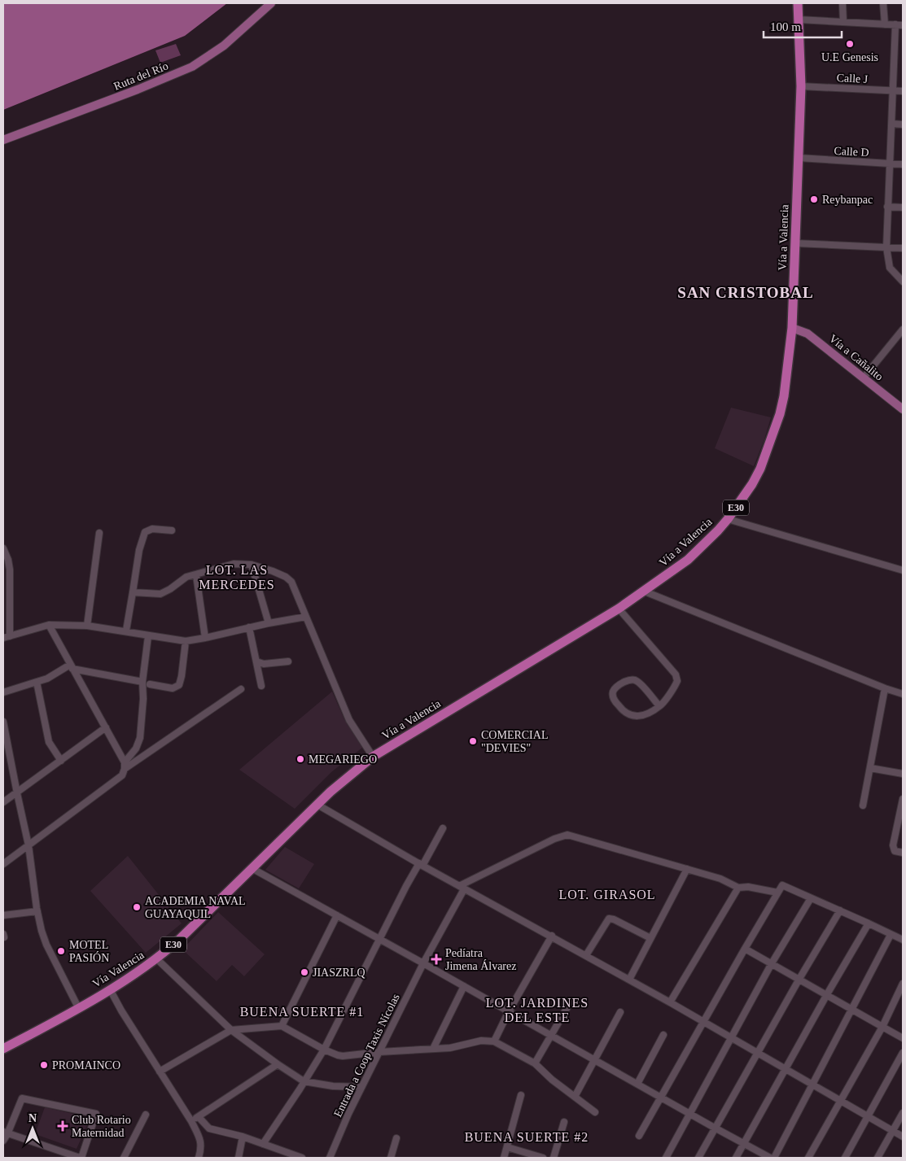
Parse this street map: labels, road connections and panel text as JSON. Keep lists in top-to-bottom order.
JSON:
{
  "streets": {
    "highway": ["Vía a Valencia", "E30", "Vía Valencia"],
    "main road": ["Ruta del Río", "Vía a Cañalito"],
    "street": ["Calle J", "Calle D", "Entrada a Coop Taxis Nícolas"]
  },
  "crossings": [
    ["Calle J", "Vía a Valencia"],
    ["Calle D", "Vía a Valencia"],
    ["Vía a Valencia", "Vía a Cañalito"],
    ["Vía a Valencia", "Vía Valencia"]
  ],
  "districts": [
    "SAN CRISTOBAL",
    "LOT. LAS MERCEDES",
    "LOT. GIRASOL",
    "LOT. JARDINES DEL ESTE",
    "BUENA SUERTE #1",
    "BUENA SUERTE #2"
  ],
  "places": {
    "other": [
      "U.E Genesis",
      "Reybanpac",
      "COMERCIAL \"DEVIES\"",
      "MEGARIEGO",
      "ACADEMIA NAVAL GUAYAQUIL",
      "MOTEL PASIÓN",
      "JIASZRLQ",
      "PROMAINCO"
    ],
    "health": ["Pedíatra Jimena Álvarez", "Club Rotario Maternidad"]
  },
  "scale_bar": "100 m",
  "north": "top"
}
